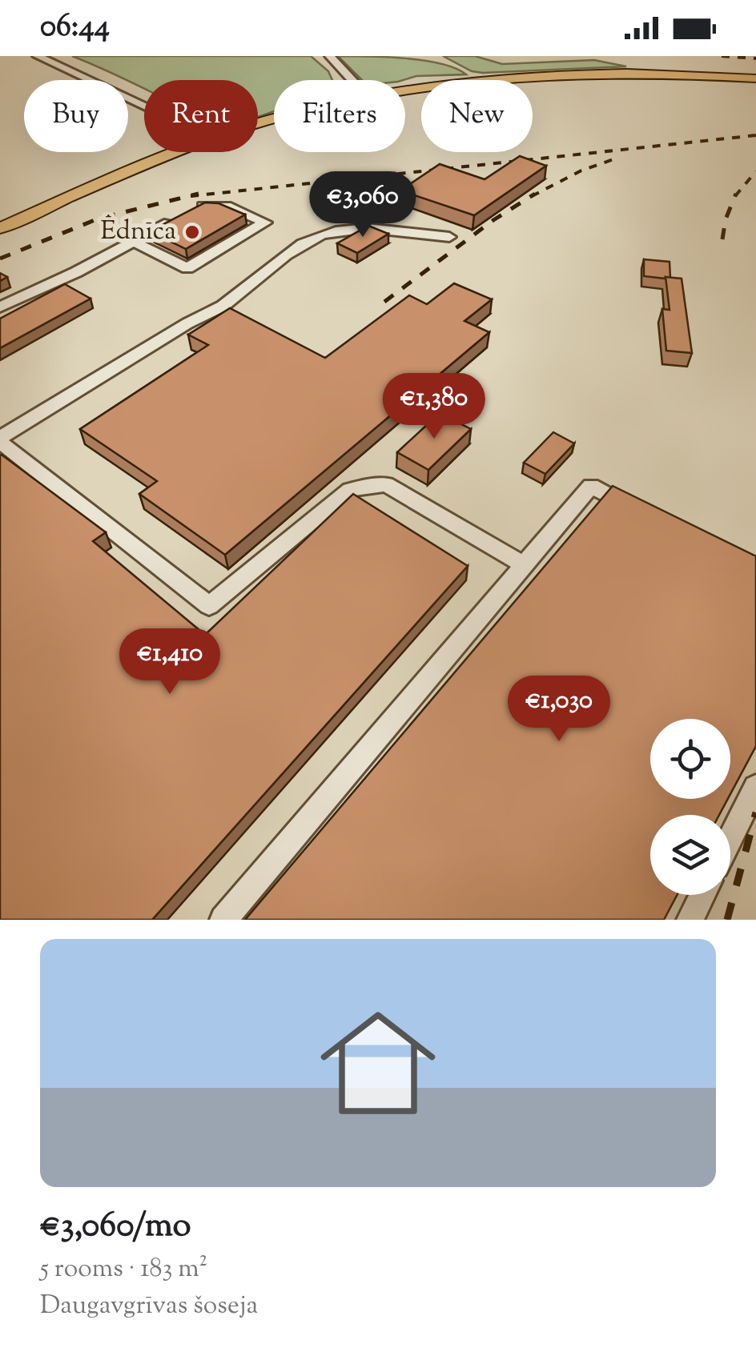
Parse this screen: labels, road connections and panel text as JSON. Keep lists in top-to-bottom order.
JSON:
{
  "places": ["Ēdnīca"],
  "page": {
    "status": "06:44",
    "chip": [
      "Buy",
      "Rent",
      "Filters",
      "New"
    ],
    "price": [
      "€3,060",
      "€1,380",
      "€1,410",
      "€1,030"
    ],
    "list": [
      {
        "name": "€3,060/mo",
        "note": "5 rooms · 183 m² · Daugavgrīvas šoseja"
      }
    ]
  }
}
